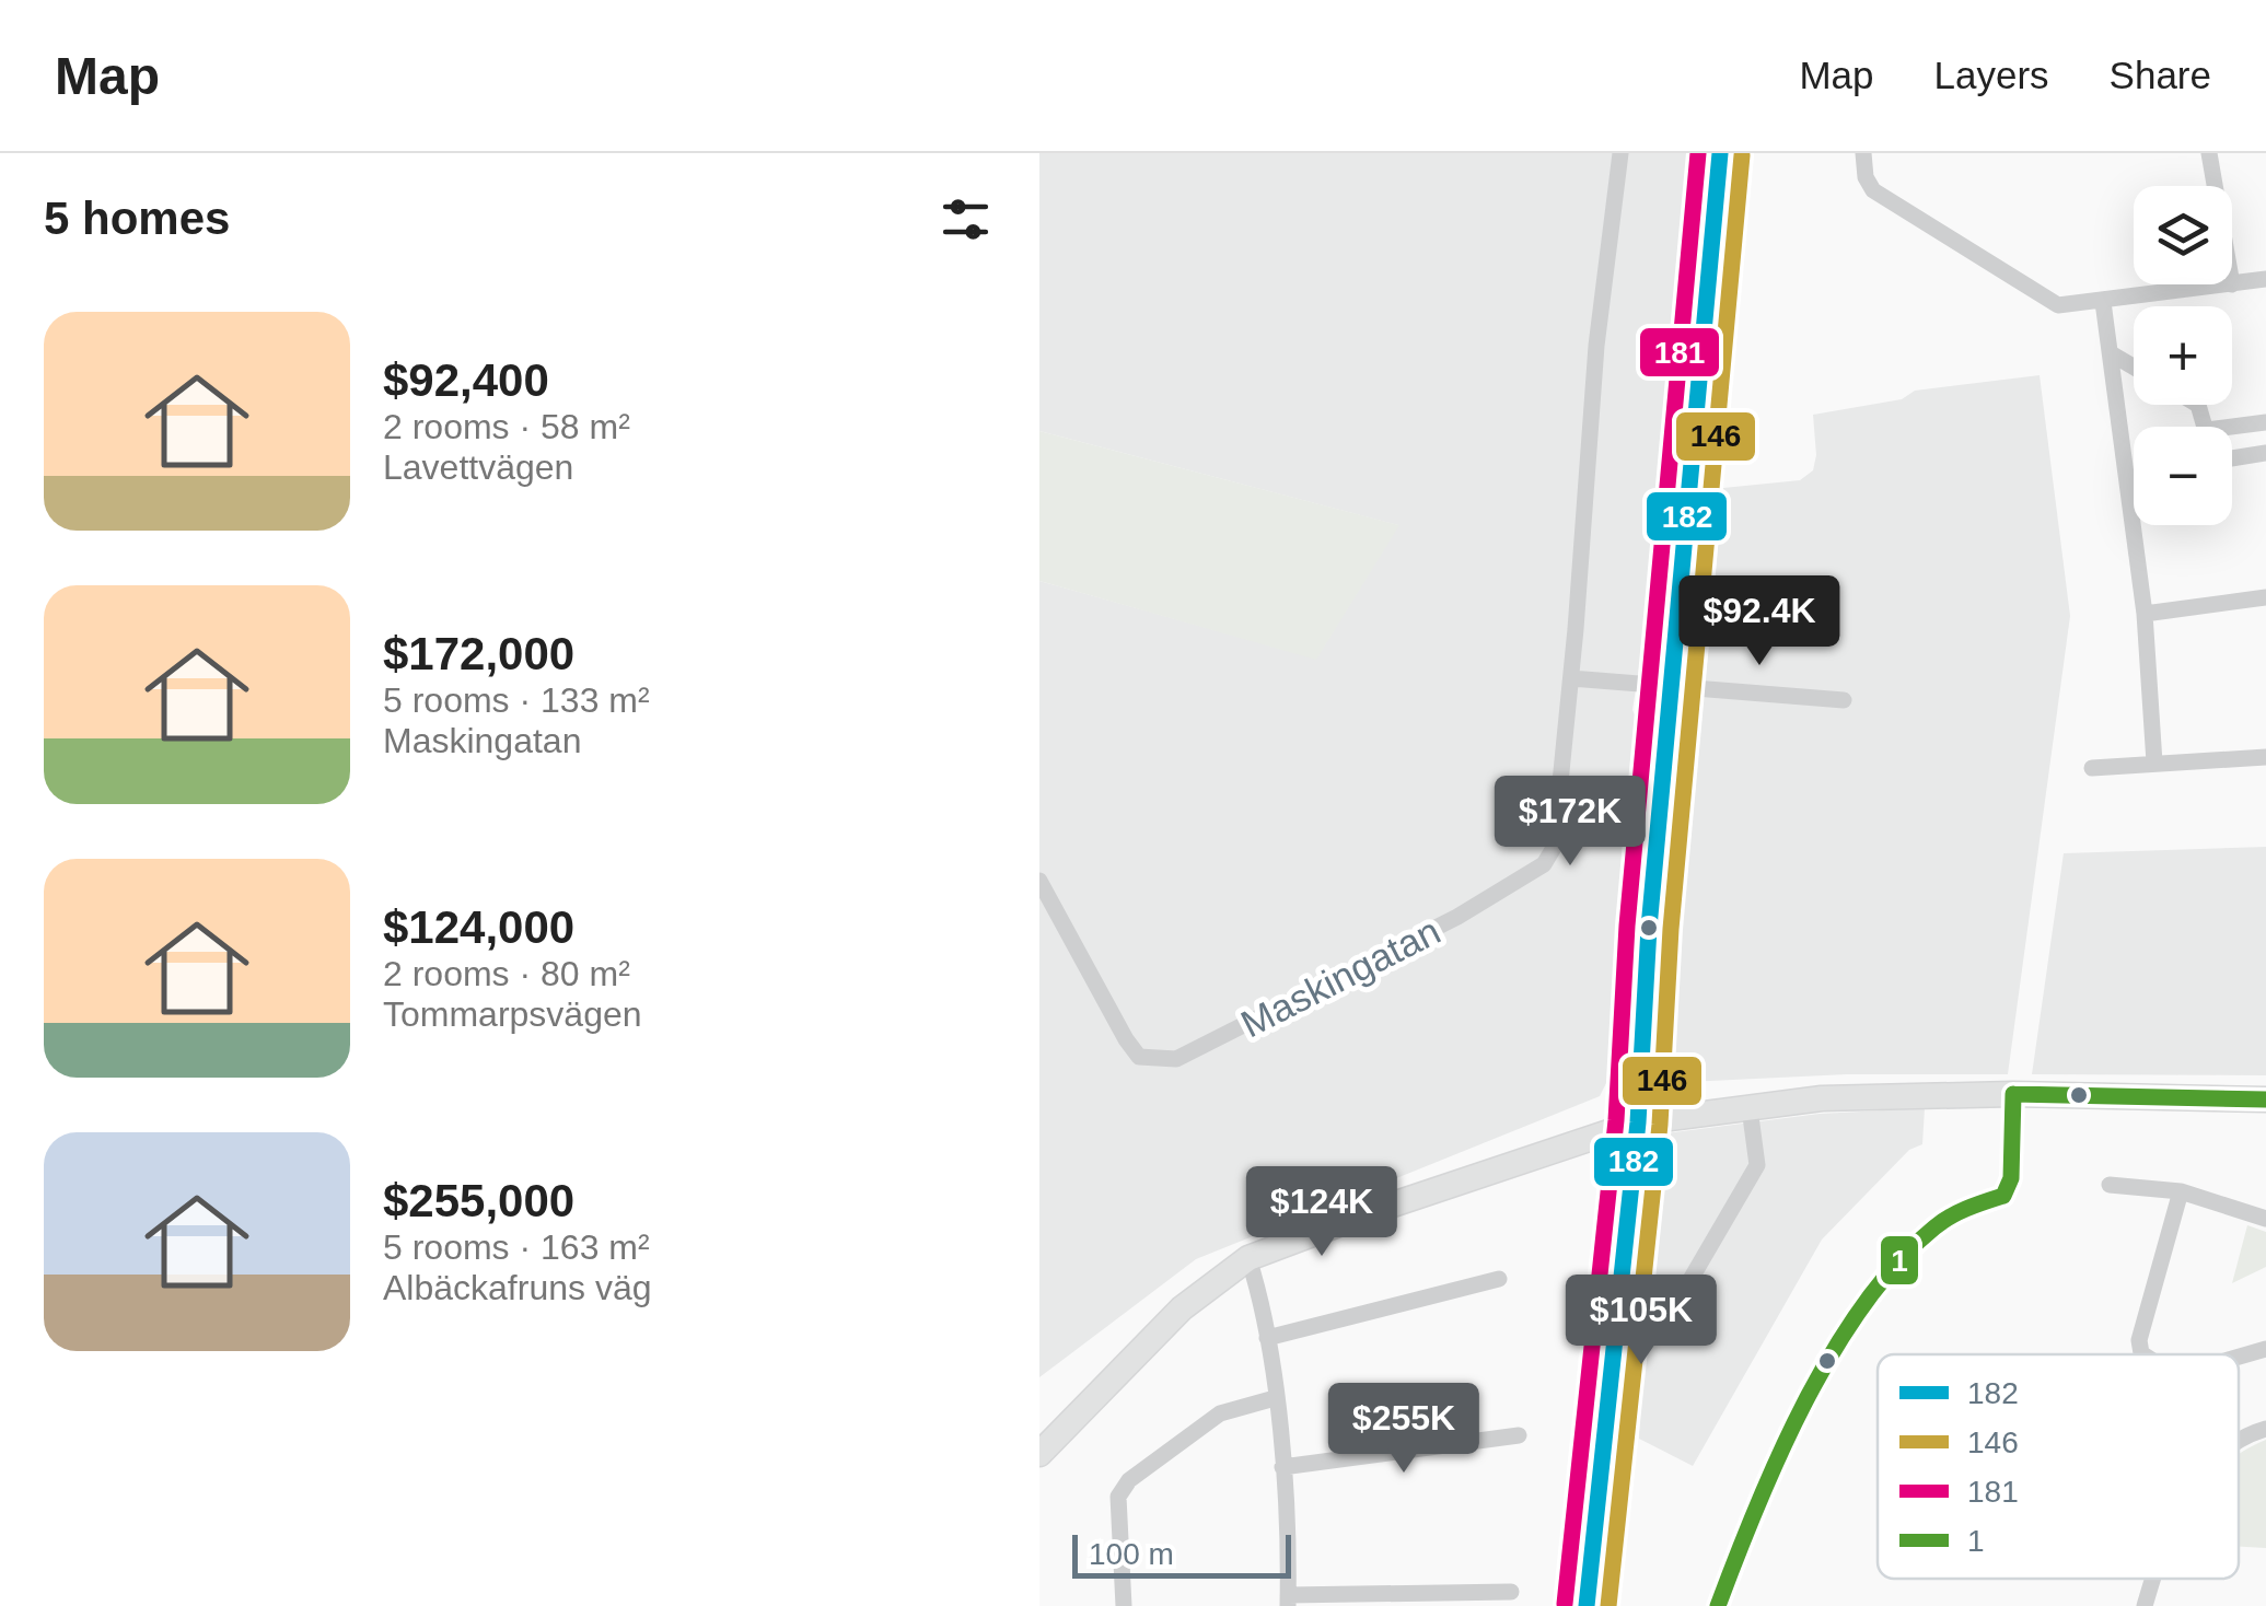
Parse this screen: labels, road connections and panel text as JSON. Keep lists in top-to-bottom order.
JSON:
{
  "streets": {
    "street": ["Maskingatan"]
  },
  "lines": [
    "transit line 182",
    "transit line 181",
    "transit line 146",
    "transit line 1"
  ],
  "legend": [
    "182",
    "146",
    "181",
    "1"
  ],
  "scale_bar": "100 m",
  "page": {
    "header": "Map",
    "nav": ["Map", "Layers", "Share"],
    "heading": "5 homes",
    "map_buttons": ["+", "−"],
    "list": [
      {
        "name": "$92,400",
        "note": "2 rooms · 58 m² · Lavettvägen"
      },
      {
        "name": "$172,000",
        "note": "5 rooms · 133 m² · Maskingatan"
      },
      {
        "name": "$124,000",
        "note": "2 rooms · 80 m² · Tommarpsvägen"
      },
      {
        "name": "$255,000",
        "note": "5 rooms · 163 m² · Albäckafruns väg"
      }
    ],
    "price": [
      "$92.4K",
      "$172K",
      "$124K",
      "$105K",
      "$255K"
    ],
    "scale": "100 m"
  }
}
